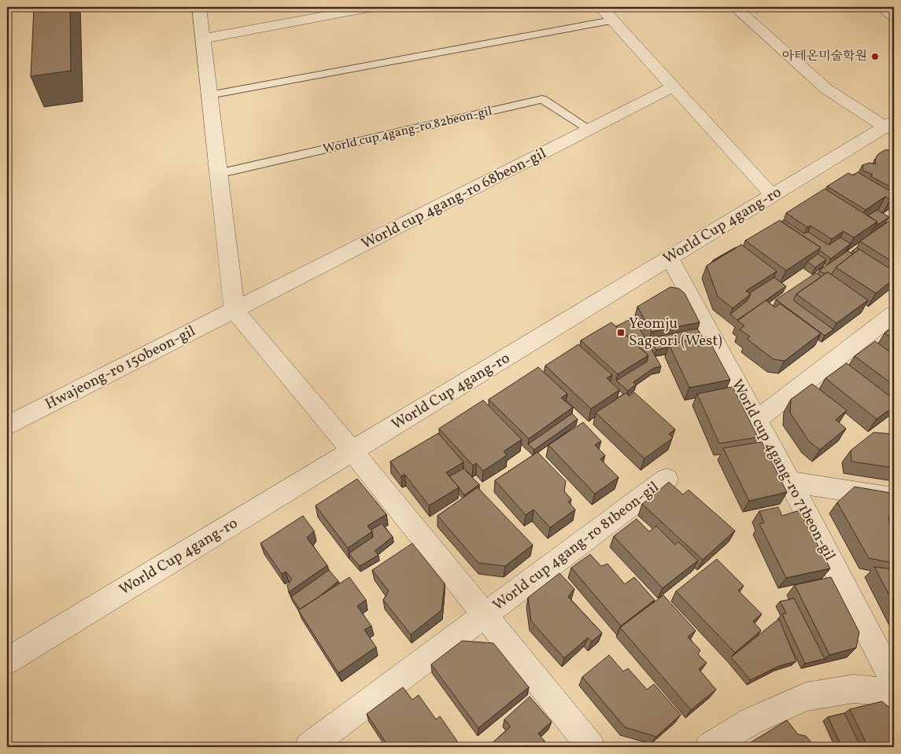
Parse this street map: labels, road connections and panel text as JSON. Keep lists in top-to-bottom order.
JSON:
{
  "streets": {
    "street": [
      "World cup 4gang-ro 68beon-gil",
      "World Cup 4gang-ro",
      "Hwajeong-ro 150beon-gil",
      "World cup 4gang-ro 71beon-gil",
      "World cup 4gang-ro 81beon-gil"
    ],
    "lane": ["World cup 4gang-ro 82beon-gil"]
  },
  "crossings": [
    ["World cup 4gang-ro 82beon-gil", "World cup 4gang-ro 68beon-gil"],
    ["World cup 4gang-ro 68beon-gil", "Hwajeong-ro 150beon-gil"],
    ["World Cup 4gang-ro", "World cup 4gang-ro 71beon-gil"],
    ["World Cup 4gang-ro", "World cup 4gang-ro 81beon-gil"]
  ],
  "places": {
    "other": ["아테온미술학원"],
    "transit": ["Yeomju Sageori (West)"]
  }
}
